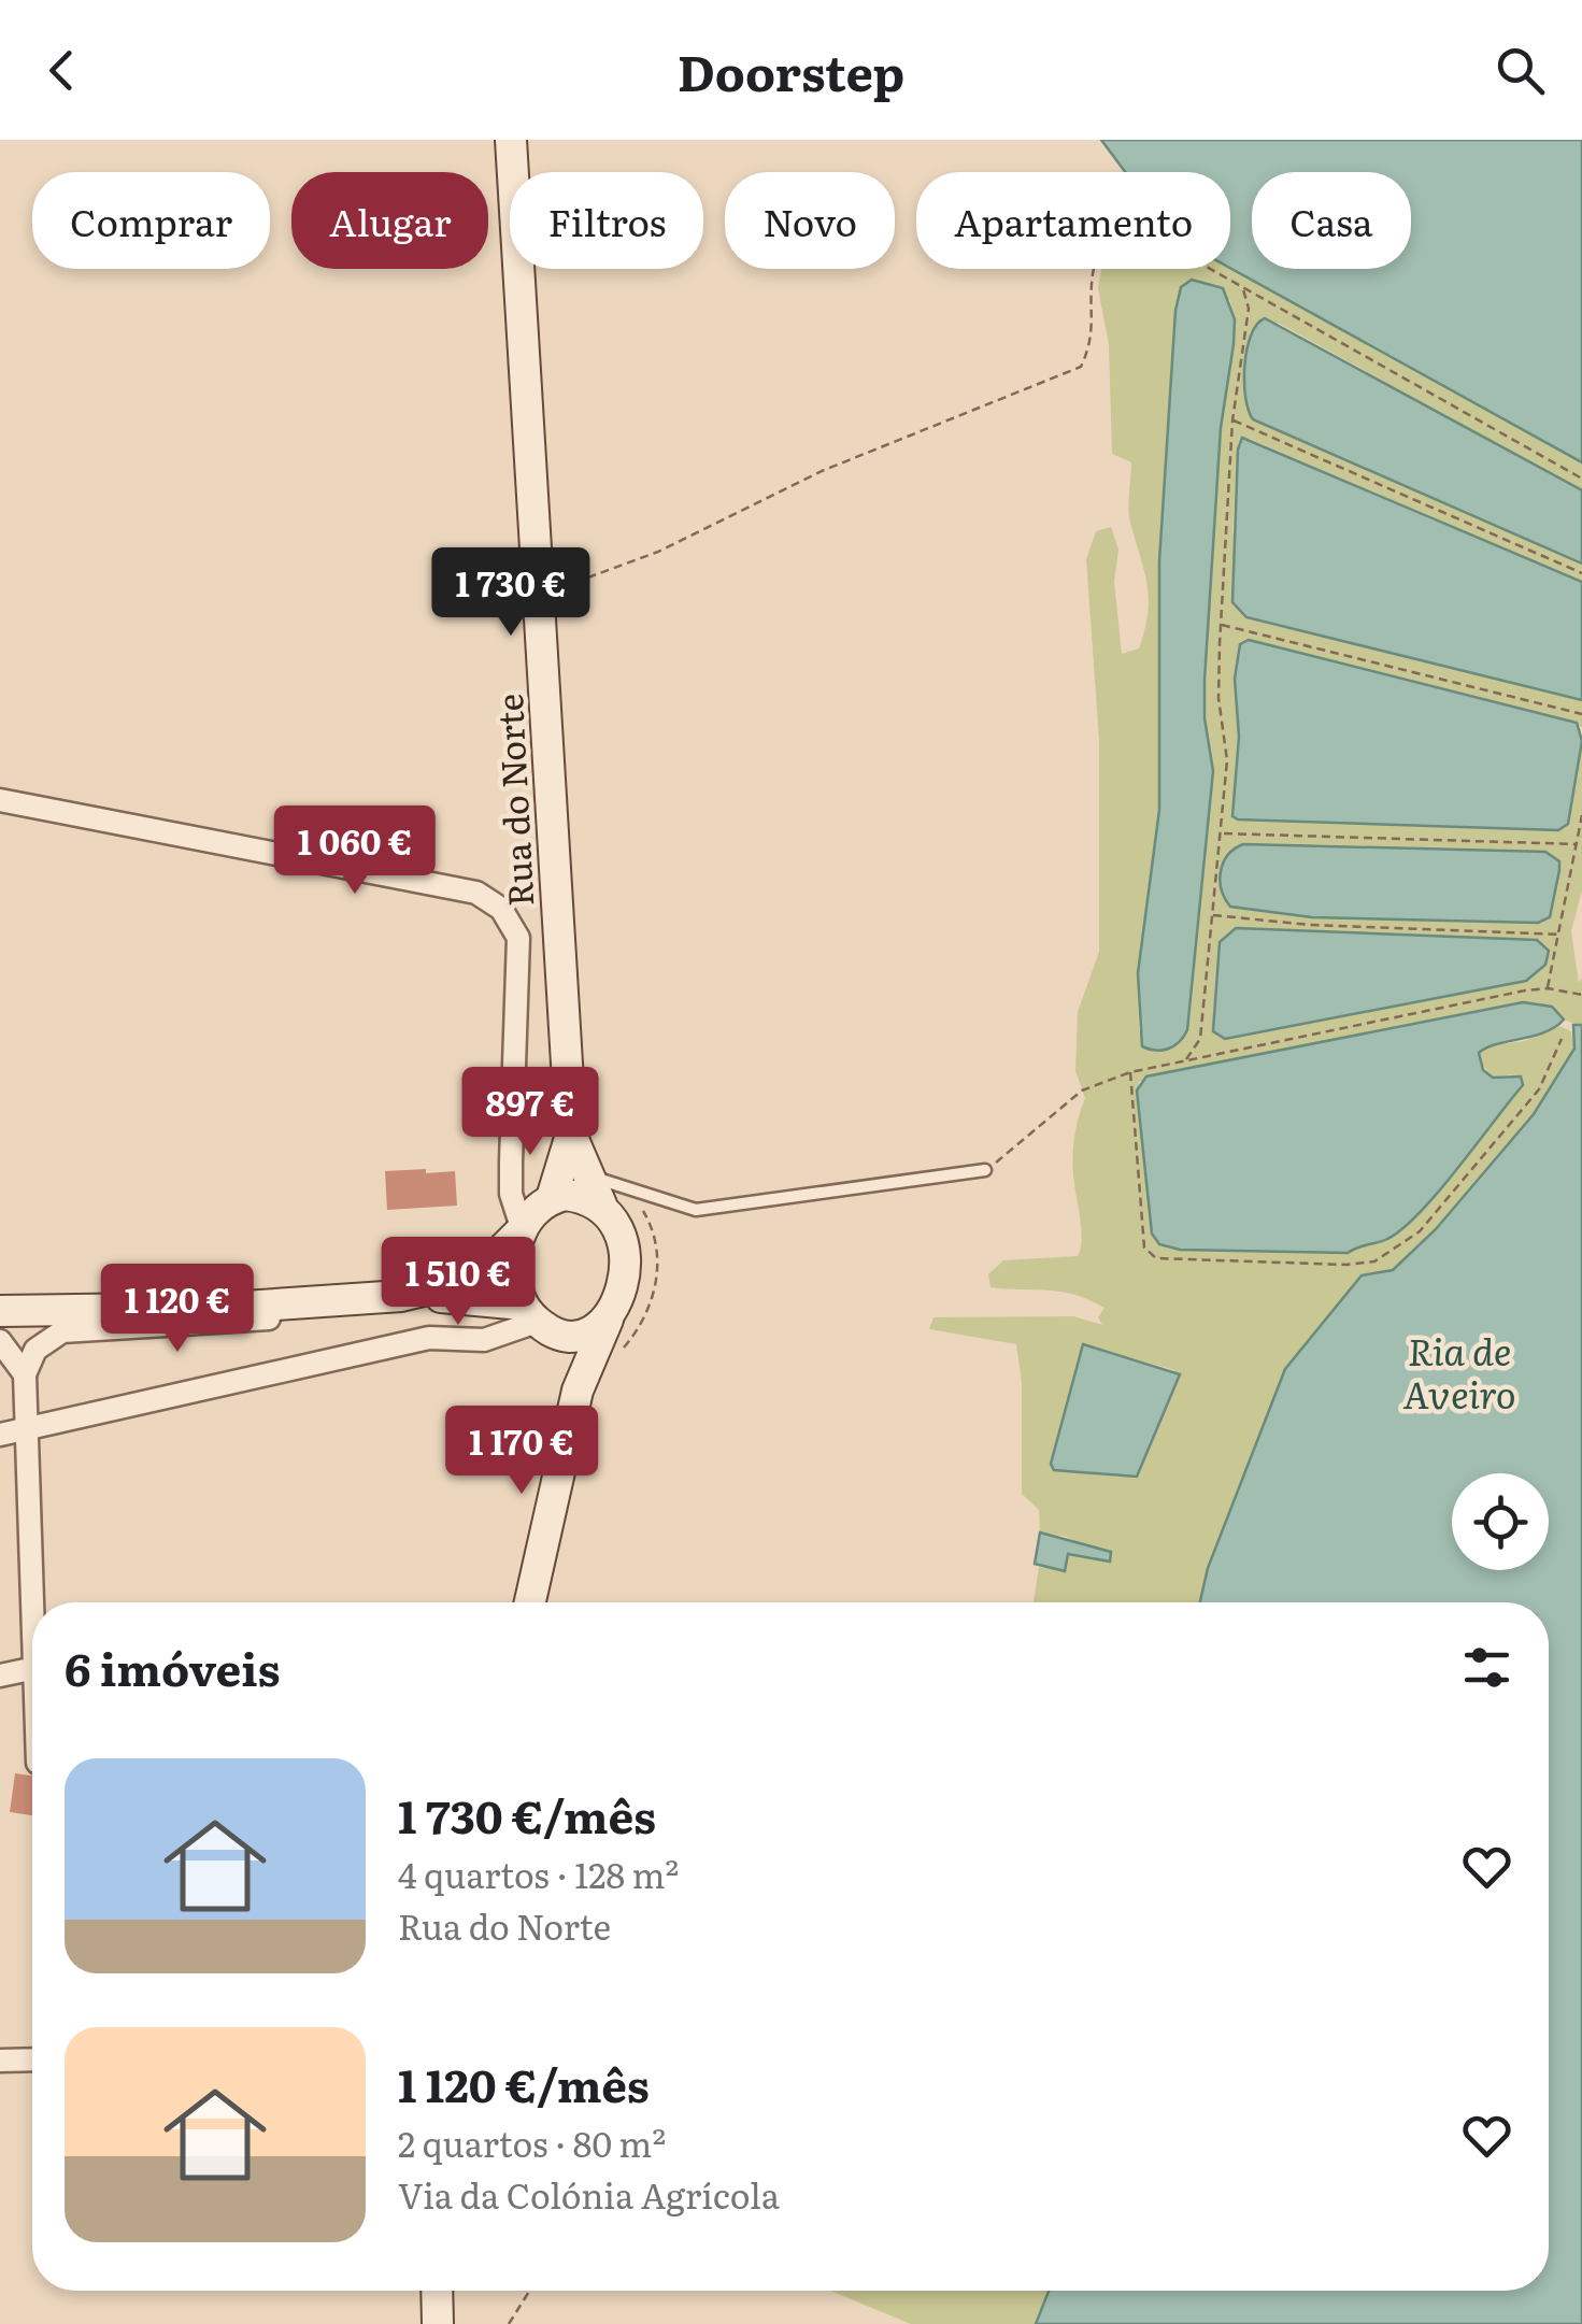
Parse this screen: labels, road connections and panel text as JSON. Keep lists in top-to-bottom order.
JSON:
{
  "streets": {
    "main road": ["Rua do Norte"]
  },
  "water": ["Ria de Aveiro"],
  "page": {
    "header": "Doorstep",
    "chip": [
      "Comprar",
      "Alugar",
      "Filtros",
      "Novo",
      "Apartamento",
      "Casa"
    ],
    "price": [
      "1 730 €",
      "1 060 €",
      "897 €",
      "1 510 €",
      "1 120 €",
      "1 170 €"
    ],
    "heading": "6 imóveis",
    "list": [
      {
        "name": "1 730 €/mês",
        "note": "4 quartos · 128 m² · Rua do Norte"
      },
      {
        "name": "1 120 €/mês",
        "note": "2 quartos · 80 m² · Via da Colónia Agrícola"
      }
    ]
  }
}
